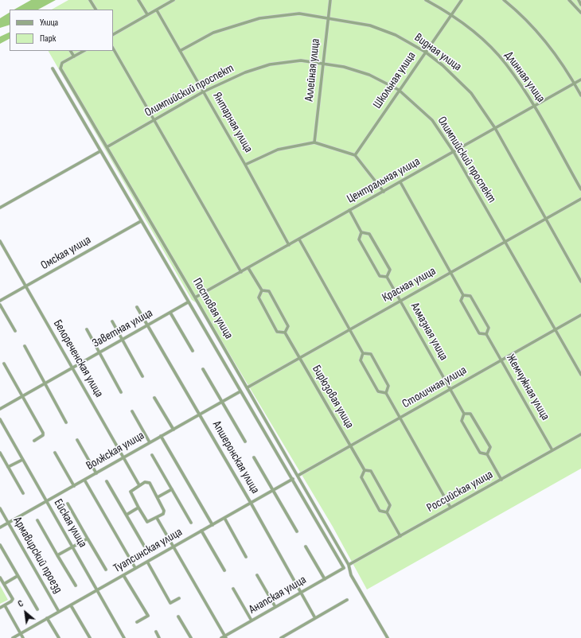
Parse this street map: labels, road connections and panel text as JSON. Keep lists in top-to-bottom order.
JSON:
{
  "streets": {
    "street": [
      "Видная улица",
      "Аллейная улица",
      "Длинная улица",
      "Школьная улица",
      "Олимпийский проспект",
      "Янтарная улица",
      "Центральная улица",
      "Омская улица",
      "Красная улица",
      "Постовая улица",
      "Заветная улица",
      "Алмазная улица",
      "Белореченская улица",
      "Столичная улица",
      "Жемчужная улица",
      "Бирюзовая улица",
      "Волжская улица",
      "Апшеронская улица",
      "Российская улица",
      "Ейская улица",
      "Туапсинская улица",
      "Армавирский проезд",
      "Анапская улица"
    ]
  },
  "crossings": [
    ["Видная улица", "Аллейная улица"],
    ["Видная улица", "Школьная улица"],
    ["Видная улица", "Янтарная улица"],
    ["Видная улица", "Центральная улица"],
    ["Видная улица", "Красная улица"],
    ["Аллейная улица", "Олимпийский проспект"],
    ["Длинная улица", "Школьная улица"],
    ["Длинная улица", "Центральная улица"],
    ["Школьная улица", "Олимпийский проспект"],
    ["Олимпийский проспект", "Янтарная улица"],
    ["Олимпийский проспект", "Центральная улица"],
    ["Олимпийский проспект", "Красная улица"],
    ["Олимпийский проспект", "Постовая улица"],
    ["Олимпийский проспект", "Столичная улица"],
    ["Янтарная улица", "Центральная улица"],
    ["Центральная улица", "Постовая улица"],
    ["Центральная улица", "Алмазная улица"],
    ["Центральная улица", "Жемчужная улица"],
    ["Центральная улица", "Бирюзовая улица"],
    ["Омская улица", "Постовая улица"],
    ["Омская улица", "Белореченская улица"],
    ["Красная улица", "Постовая улица"],
    ["Красная улица", "Алмазная улица"],
    ["Красная улица", "Жемчужная улица"],
    ["Красная улица", "Бирюзовая улица"],
    ["Постовая улица", "Заветная улица"],
    ["Постовая улица", "Столичная улица"],
    ["Постовая улица", "Волжская улица"],
    ["Постовая улица", "Российская улица"],
    ["Постовая улица", "Туапсинская улица"],
    ["Постовая улица", "Анапская улица"],
    ["Заветная улица", "Белореченская улица"],
    ["Заветная улица", "Апшеронская улица"],
    ["Алмазная улица", "Столичная улица"],
    ["Алмазная улица", "Российская улица"],
    ["Белореченская улица", "Волжская улица"],
    ["Столичная улица", "Жемчужная улица"],
    ["Столичная улица", "Бирюзовая улица"],
    ["Жемчужная улица", "Российская улица"],
    ["Бирюзовая улица", "Российская улица"],
    ["Волжская улица", "Апшеронская улица"],
    ["Волжская улица", "Ейская улица"],
    ["Волжская улица", "Армавирский проезд"],
    ["Апшеронская улица", "Туапсинская улица"],
    ["Апшеронская улица", "Анапская улица"],
    ["Ейская улица", "Туапсинская улица"],
    ["Туапсинская улица", "Армавирский проезд"]
  ],
  "legend": ["Улица", "Парк"],
  "north": "top left"
}
